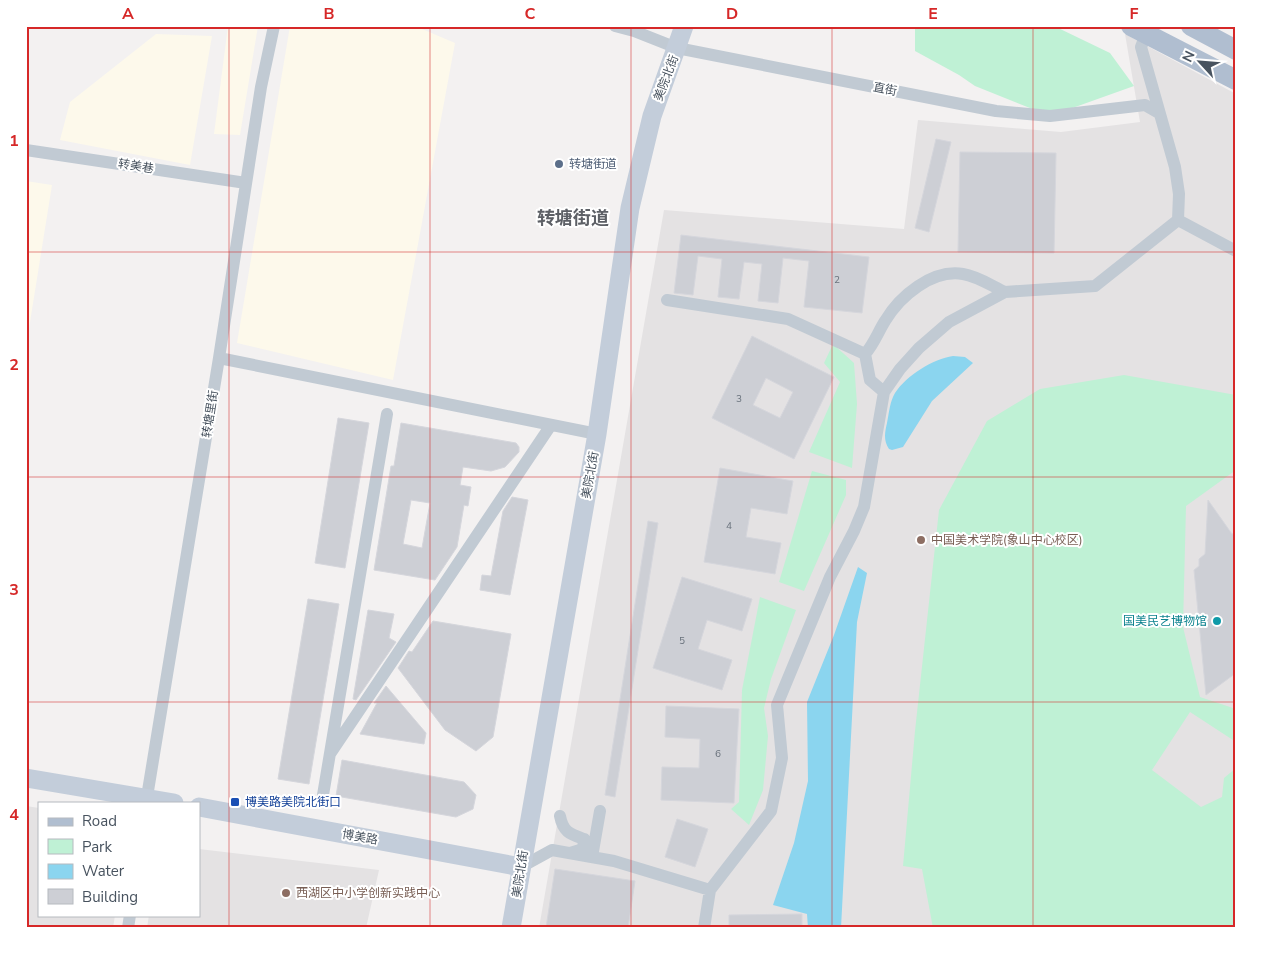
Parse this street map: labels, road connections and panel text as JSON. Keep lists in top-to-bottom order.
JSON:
{
  "streets": {
    "street": [
      "美院北街",
      "直街",
      "转美巷",
      "转塘里街",
      "博美路"
    ]
  },
  "crossings": [
    ["美院北街", "直街"],
    ["美院北街", "博美路"],
    ["转美巷", "转塘里街"]
  ],
  "districts": ["转塘街道"],
  "places": {
    "other": [
      "转塘街道",
      "中国美术学院(象山中心校区)",
      "国美民艺博物馆",
      "西湖区中小学创新实践中心"
    ],
    "transit": ["博美路美院北街口"]
  },
  "house_numbers": [
    "2",
    "3",
    "4",
    "5",
    "6"
  ],
  "legend": [
    "Road",
    "Park",
    "Water",
    "Building"
  ],
  "north": "top left",
  "grid": {
    "columns": [
      "A",
      "B",
      "C",
      "D",
      "E",
      "F"
    ],
    "rows": [
      "1",
      "2",
      "3",
      "4"
    ]
  }
}
